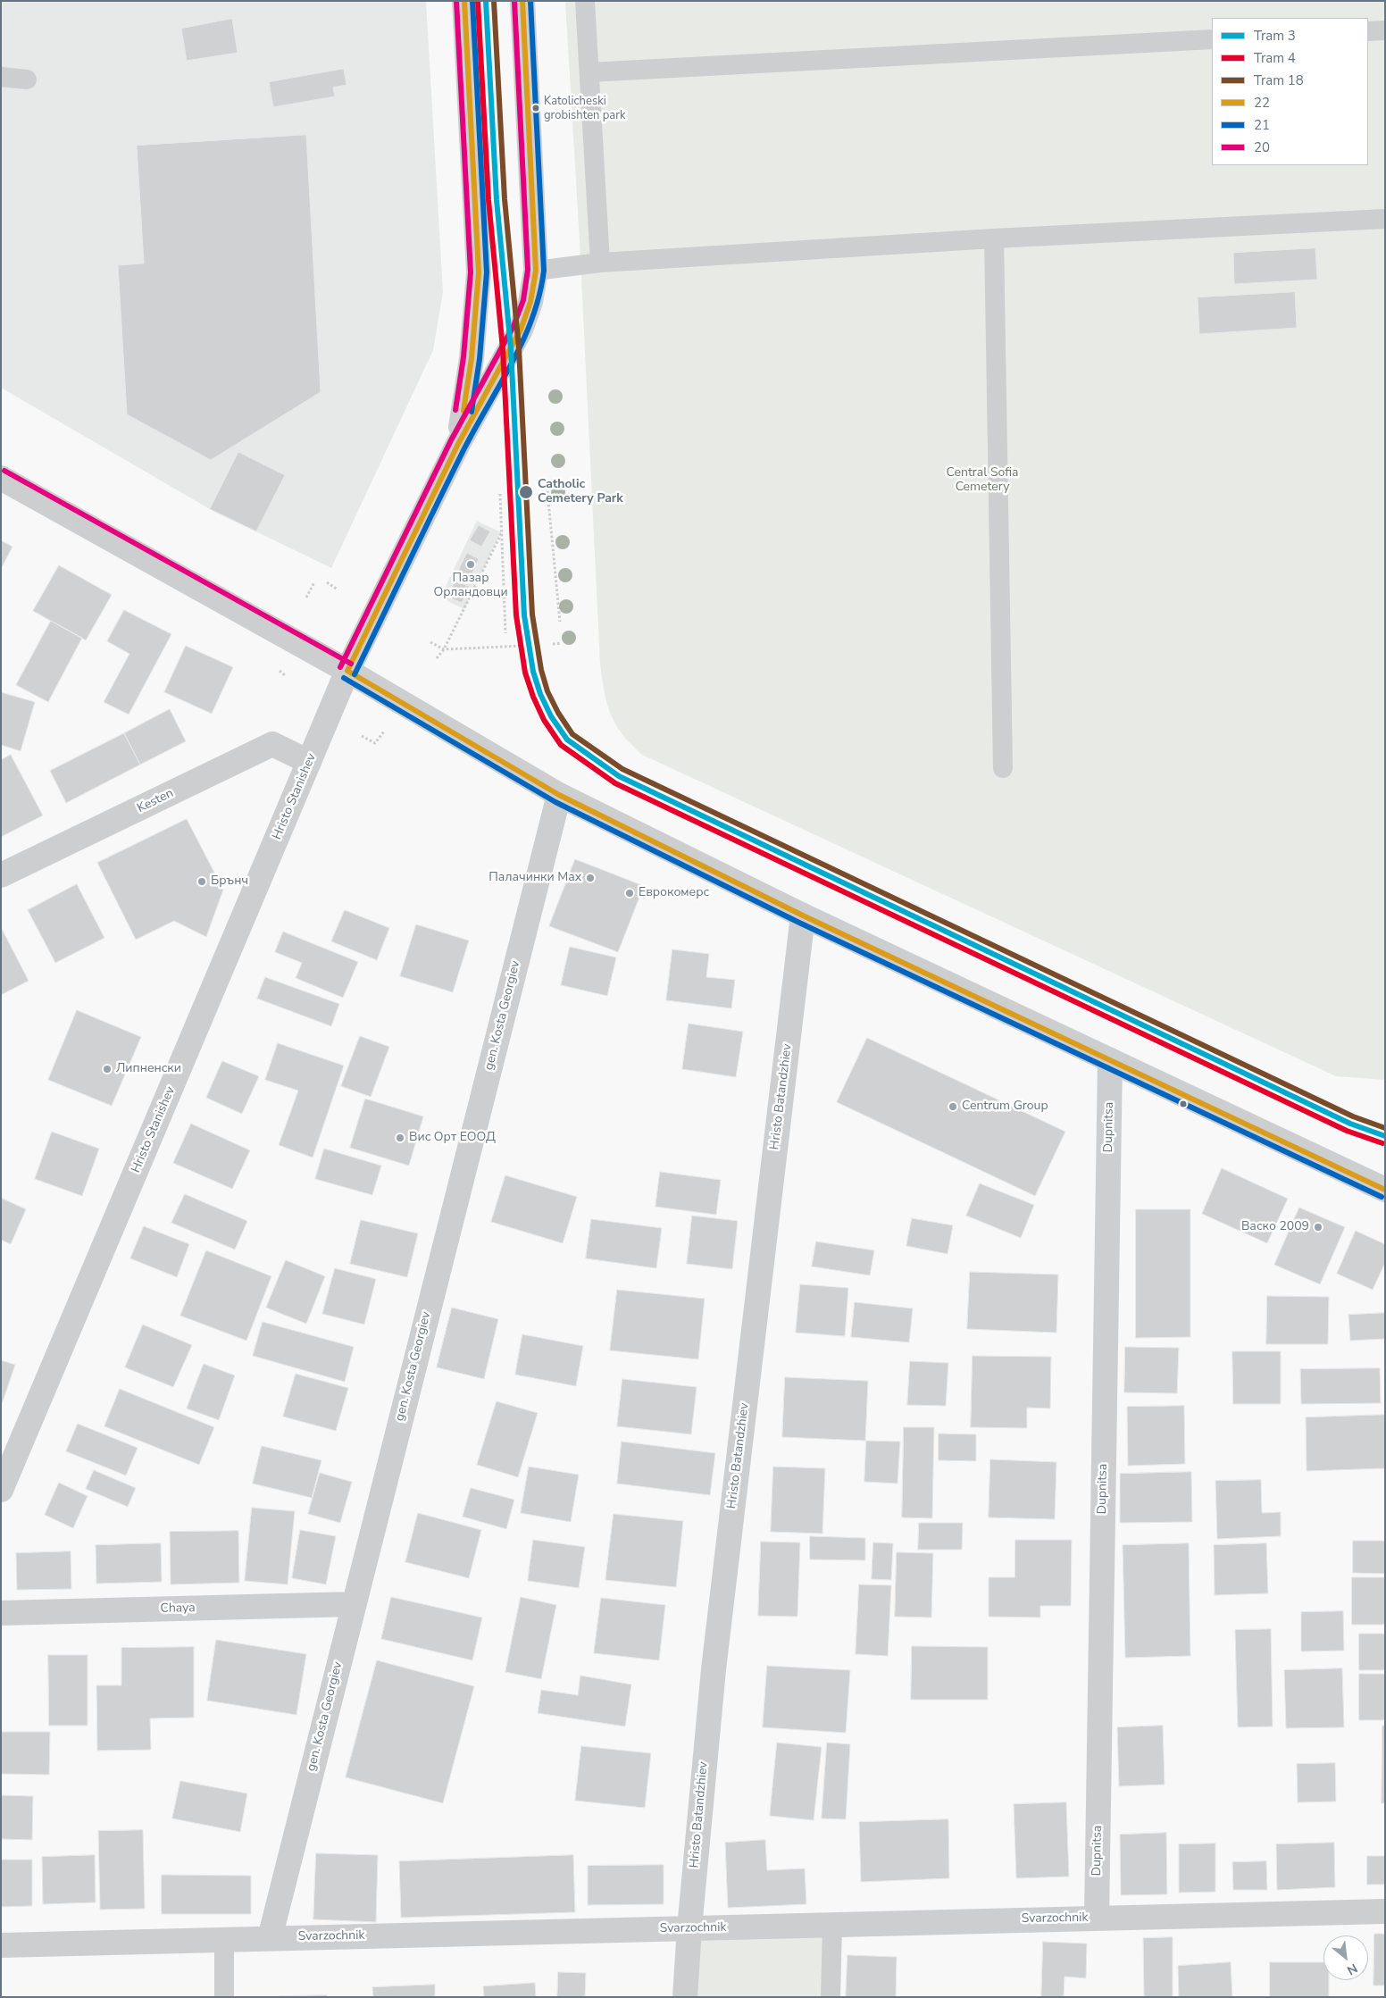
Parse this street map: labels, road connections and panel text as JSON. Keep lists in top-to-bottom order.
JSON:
{
  "streets": {
    "street": [
      "Hristo Stanishev",
      "Kesten",
      "gen. Kosta Georgiev",
      "Hristo Batandzhiev",
      "Dupnitsa",
      "Chaya",
      "Svarzochnik"
    ]
  },
  "crossings": [
    ["Hristo Stanishev", "Kesten"],
    ["gen. Kosta Georgiev", "Chaya"],
    ["gen. Kosta Georgiev", "Svarzochnik"],
    ["Hristo Batandzhiev", "Svarzochnik"],
    ["Dupnitsa", "Svarzochnik"]
  ],
  "parks": ["Central Sofia Cemetery"],
  "places": [
    "Katolicheski grobishten park",
    "Catholic Cemetery Park",
    "Пазар Орландовци",
    "Палачинки Max",
    "Брънч",
    "Еврокомерс",
    "Липненски",
    "Centrum Group",
    "Вис Орт ЕООД",
    "Васко 2009"
  ],
  "lines": [
    "tram line 3",
    "tram line 4",
    "tram line 18",
    "transit line 22",
    "transit line 21",
    "transit line 20"
  ],
  "legend": [
    "Tram 3",
    "Tram 4",
    "Tram 18",
    "22",
    "21",
    "20"
  ],
  "north": "bottom right"
}
